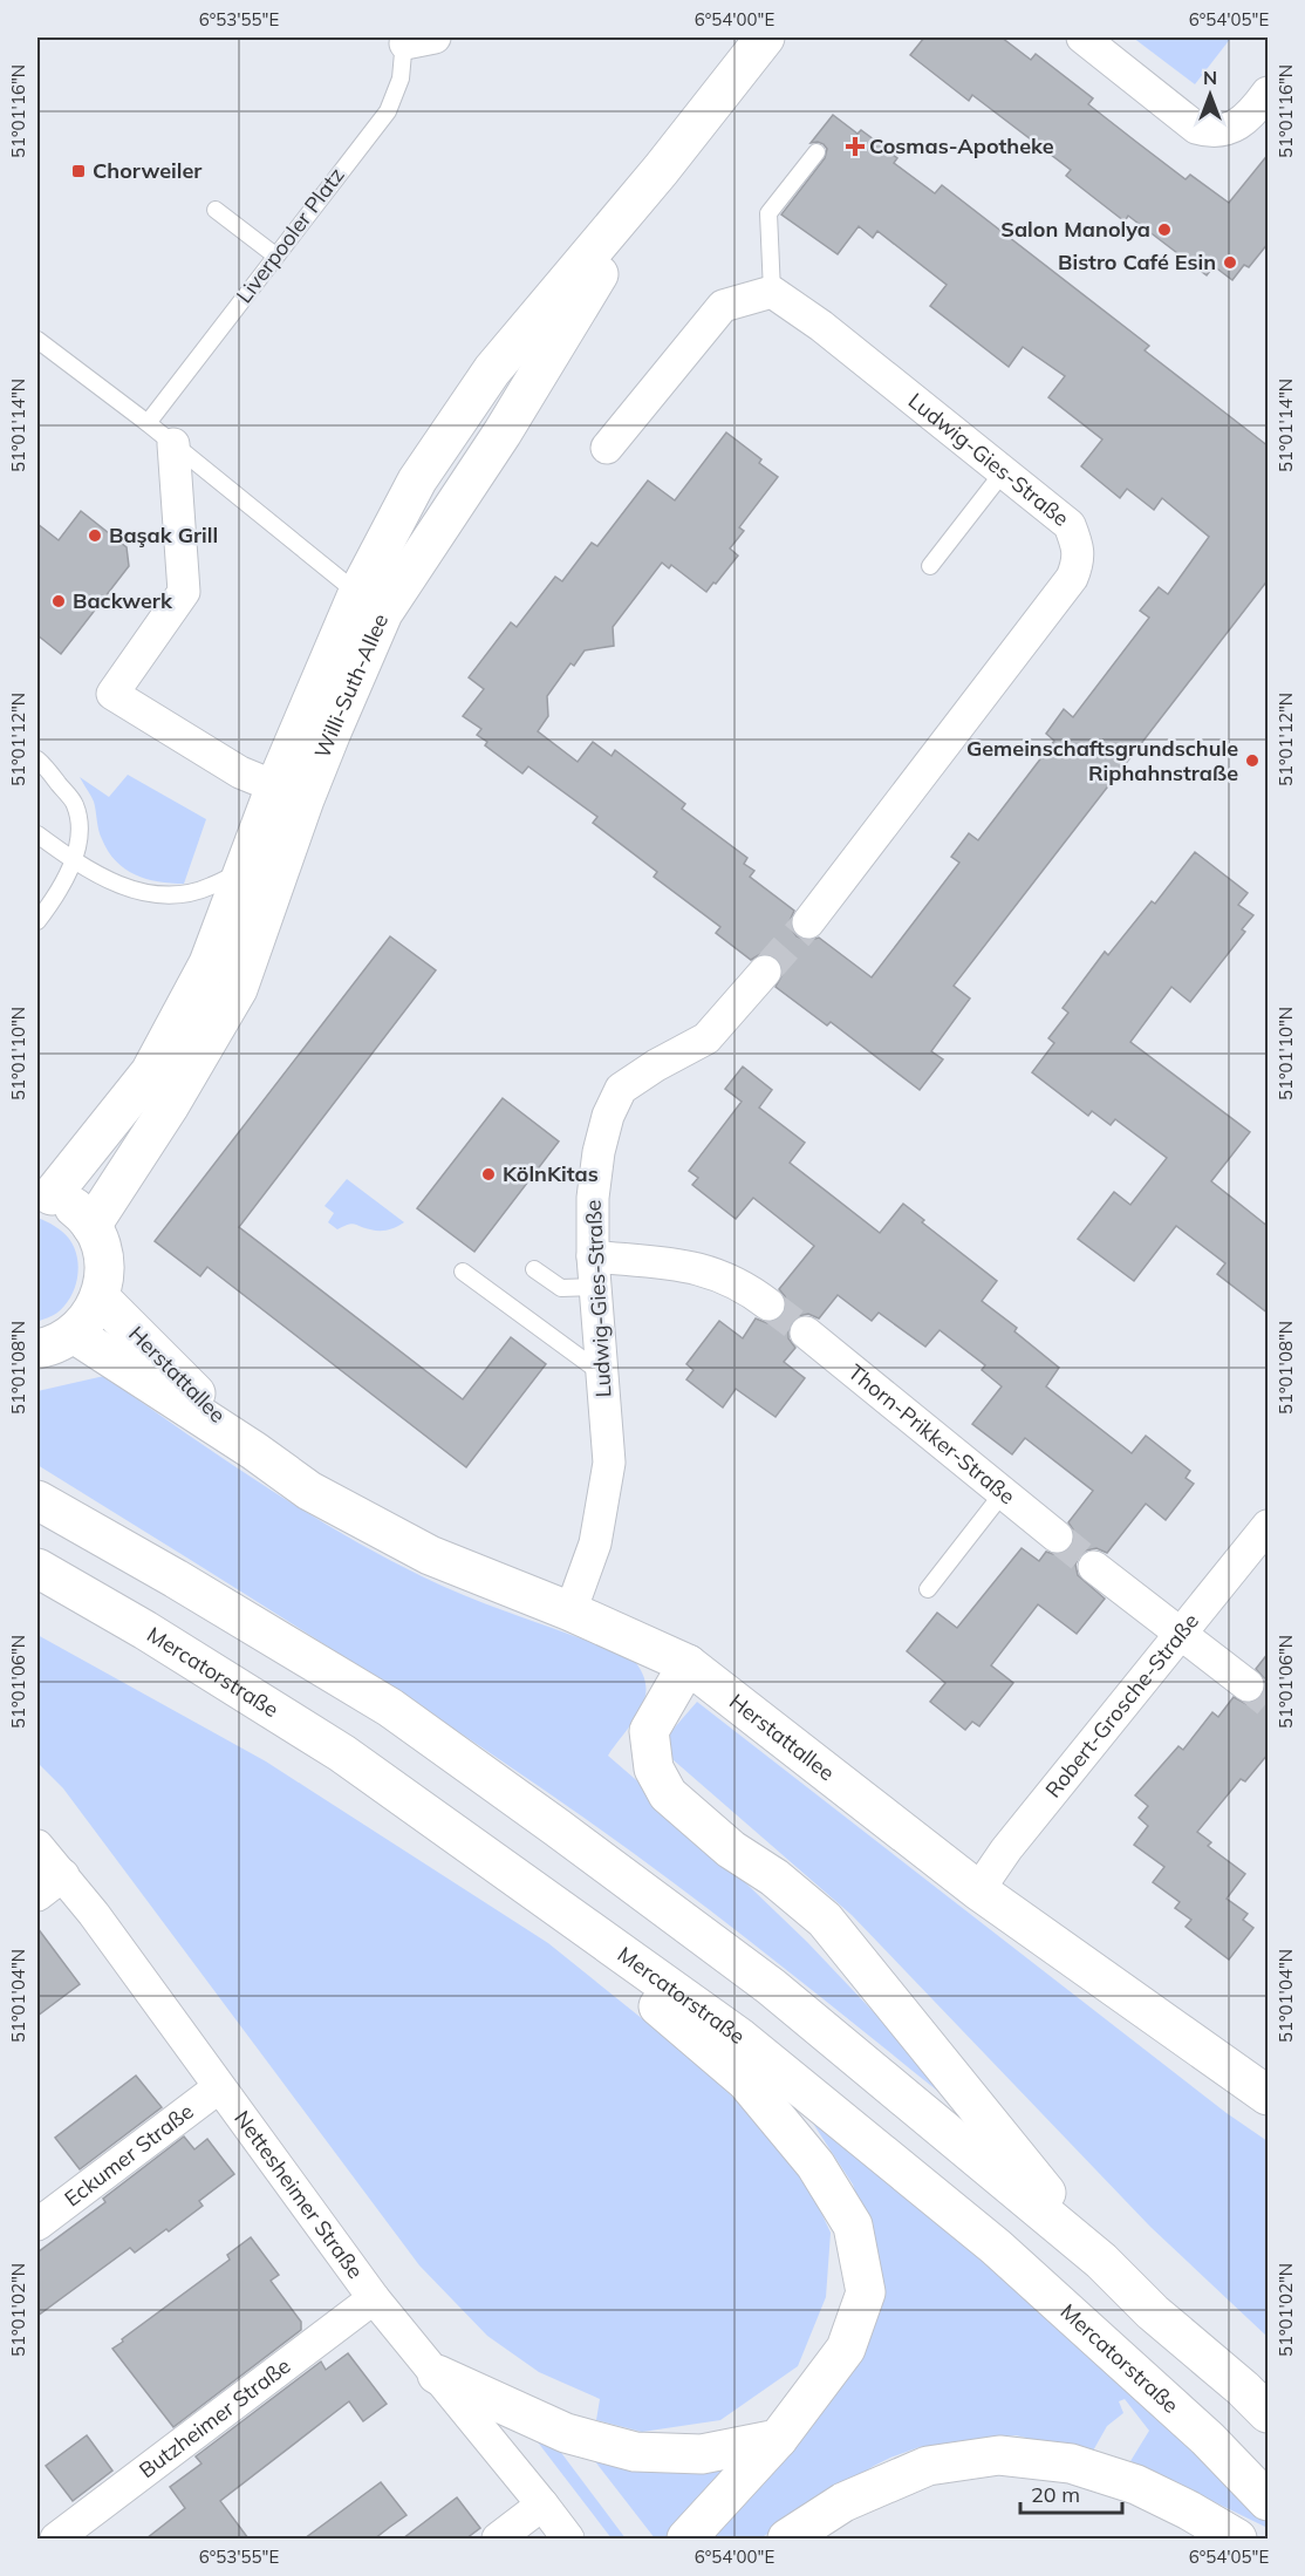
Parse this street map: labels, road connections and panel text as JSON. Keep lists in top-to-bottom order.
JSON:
{
  "streets": {
    "main road": ["Willi-Suth-Allee", "Herstattallee", "Mercatorstraße"],
    "street": [
      "Ludwig-Gies-Straße",
      "Thorn-Prikker-Straße",
      "Robert-Grosche-Straße",
      "Eckumer Straße",
      "Nettesheimer Straße",
      "Butzheimer Straße"
    ],
    "lane": ["Liverpooler Platz"]
  },
  "crossings": [
    ["Ludwig-Gies-Straße", "Herstattallee"],
    ["Herstattallee", "Robert-Grosche-Straße"],
    ["Eckumer Straße", "Nettesheimer Straße"],
    ["Nettesheimer Straße", "Butzheimer Straße"]
  ],
  "places": {
    "health": ["Cosmas-Apotheke"],
    "transit": ["Chorweiler"],
    "other": [
      "Salon Manolya",
      "Bistro Café Esin",
      "Başak Grill",
      "Backwerk",
      "Gemeinschaftsgrundschule Riphahnstraße",
      "KölnKitas"
    ]
  },
  "scale_bar": "20 m",
  "north": "top",
  "coordinates": [
    "6°53'55\"E",
    "6°54'00\"E",
    "6°54'05\"E",
    "51°01'16\"N",
    "51°01'14\"N",
    "51°01'12\"N",
    "51°01'10\"N",
    "51°01'08\"N",
    "51°01'06\"N",
    "51°01'04\"N",
    "51°01'02\"N"
  ]
}
